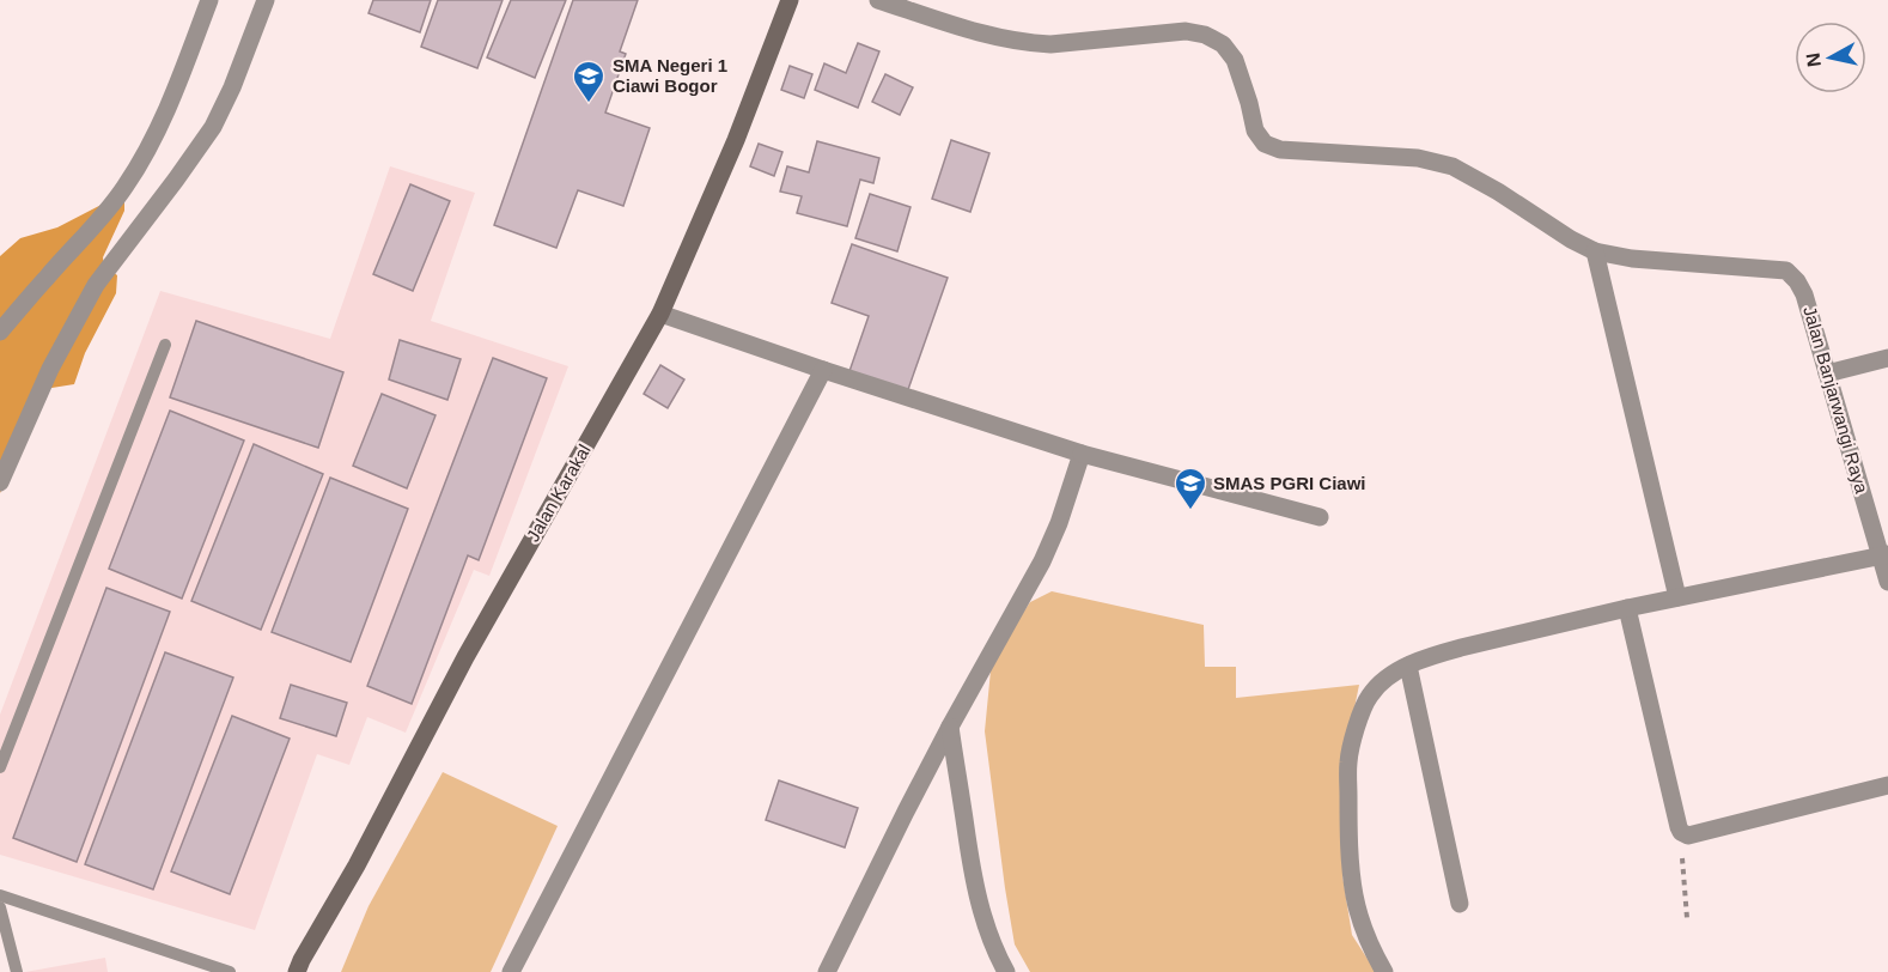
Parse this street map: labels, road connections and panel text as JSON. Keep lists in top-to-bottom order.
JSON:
{
  "streets": {
    "main road": ["Jalan Karakal"],
    "street": ["Jalan Banjarwangi Raya"]
  },
  "places": {
    "school or university": ["SMA Negeri 1 Ciawi Bogor", "SMAS PGRI Ciawi"]
  },
  "north": "left"
}
